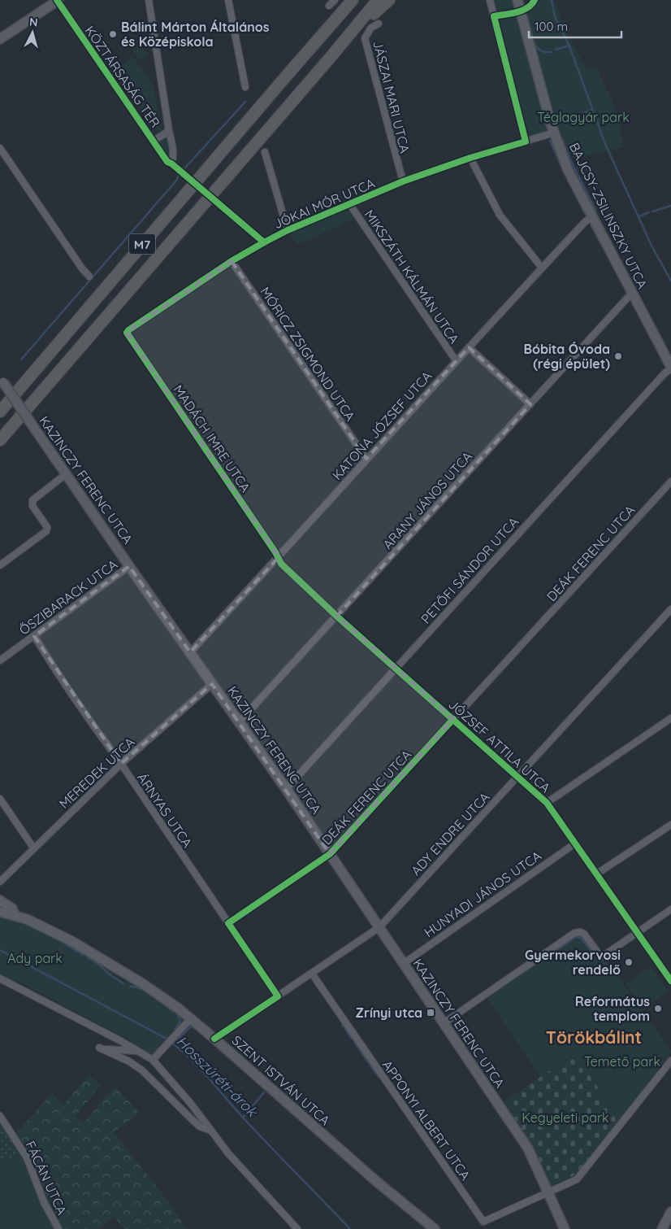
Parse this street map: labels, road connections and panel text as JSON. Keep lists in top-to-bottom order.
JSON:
{
  "streets": {
    "highway": ["M7"],
    "street": [
      "KÖZTÁRSASÁG TÉR",
      "JÁSZAI MARI UTCA",
      "JÓKAI MÓR UTCA",
      "BAJCSY-ZSILINSZKY UTCA",
      "MIKSZÁTH KÁLMÁN UTCA",
      "MÓRICZ ZSIGMOND UTCA",
      "KATONA JÓZSEF UTCA",
      "MADÁCH IMRE UTCA",
      "KAZINCZY FERENC UTCA",
      "ARANY JÁNOS UTCA",
      "DEÁK FERENC UTCA",
      "PETŐFI SÁNDOR UTCA",
      "ŐSZIBARACK UTCA",
      "JÓZSEF ATTILA UTCA",
      "MEREDEK UTCA",
      "ÁRNYAS UTCA",
      "ADY ENDRE UTCA",
      "HUNYADI JÁNOS UTCA",
      "SZENT ISTVÁN UTCA",
      "APPONYI ALBERT UTCA",
      "FÁCÁN UTCA"
    ]
  },
  "crossings": [
    ["JÁSZAI MARI UTCA", "JÓKAI MÓR UTCA"],
    ["JÓKAI MÓR UTCA", "BAJCSY-ZSILINSZKY UTCA"],
    ["JÓKAI MÓR UTCA", "MIKSZÁTH KÁLMÁN UTCA"],
    ["JÓKAI MÓR UTCA", "MÓRICZ ZSIGMOND UTCA"],
    ["JÓKAI MÓR UTCA", "MADÁCH IMRE UTCA"],
    ["BAJCSY-ZSILINSZKY UTCA", "KATONA JÓZSEF UTCA"],
    ["BAJCSY-ZSILINSZKY UTCA", "ARANY JÁNOS UTCA"],
    ["BAJCSY-ZSILINSZKY UTCA", "PETŐFI SÁNDOR UTCA"],
    ["MIKSZÁTH KÁLMÁN UTCA", "KATONA JÓZSEF UTCA"],
    ["MÓRICZ ZSIGMOND UTCA", "KATONA JÓZSEF UTCA"],
    ["KATONA JÓZSEF UTCA", "MADÁCH IMRE UTCA"],
    ["KATONA JÓZSEF UTCA", "KAZINCZY FERENC UTCA"],
    ["KATONA JÓZSEF UTCA", "JÓZSEF ATTILA UTCA"],
    ["MADÁCH IMRE UTCA", "JÓZSEF ATTILA UTCA"],
    ["KAZINCZY FERENC UTCA", "ARANY JÁNOS UTCA"],
    ["KAZINCZY FERENC UTCA", "DEÁK FERENC UTCA"],
    ["KAZINCZY FERENC UTCA", "PETŐFI SÁNDOR UTCA"],
    ["KAZINCZY FERENC UTCA", "ŐSZIBARACK UTCA"],
    ["KAZINCZY FERENC UTCA", "MEREDEK UTCA"],
    ["KAZINCZY FERENC UTCA", "ADY ENDRE UTCA"],
    ["KAZINCZY FERENC UTCA", "HUNYADI JÁNOS UTCA"],
    ["KAZINCZY FERENC UTCA", "APPONYI ALBERT UTCA"],
    ["ARANY JÁNOS UTCA", "JÓZSEF ATTILA UTCA"],
    ["DEÁK FERENC UTCA", "JÓZSEF ATTILA UTCA"],
    ["DEÁK FERENC UTCA", "ÁRNYAS UTCA"],
    ["PETŐFI SÁNDOR UTCA", "JÓZSEF ATTILA UTCA"],
    ["ŐSZIBARACK UTCA", "ÁRNYAS UTCA"],
    ["JÓZSEF ATTILA UTCA", "ADY ENDRE UTCA"],
    ["JÓZSEF ATTILA UTCA", "HUNYADI JÁNOS UTCA"],
    ["MEREDEK UTCA", "ÁRNYAS UTCA"],
    ["ÁRNYAS UTCA", "ADY ENDRE UTCA"],
    ["ADY ENDRE UTCA", "SZENT ISTVÁN UTCA"],
    ["ADY ENDRE UTCA", "APPONYI ALBERT UTCA"]
  ],
  "districts": ["Törökbálint"],
  "water": ["Hosszúréti-árok"],
  "parks": [
    "Téglagyár park",
    "Ady park",
    "Temető park",
    "Kegyeleti park"
  ],
  "places": {
    "other": [
      "Bálint Márton Általános és Középiskola",
      "Bóbita Óvoda (régi épület)",
      "Gyermekorvosi rendelő",
      "Református templom"
    ],
    "transit": ["Zrínyi utca"]
  },
  "scale_bar": "100 m",
  "north": "top"
}
